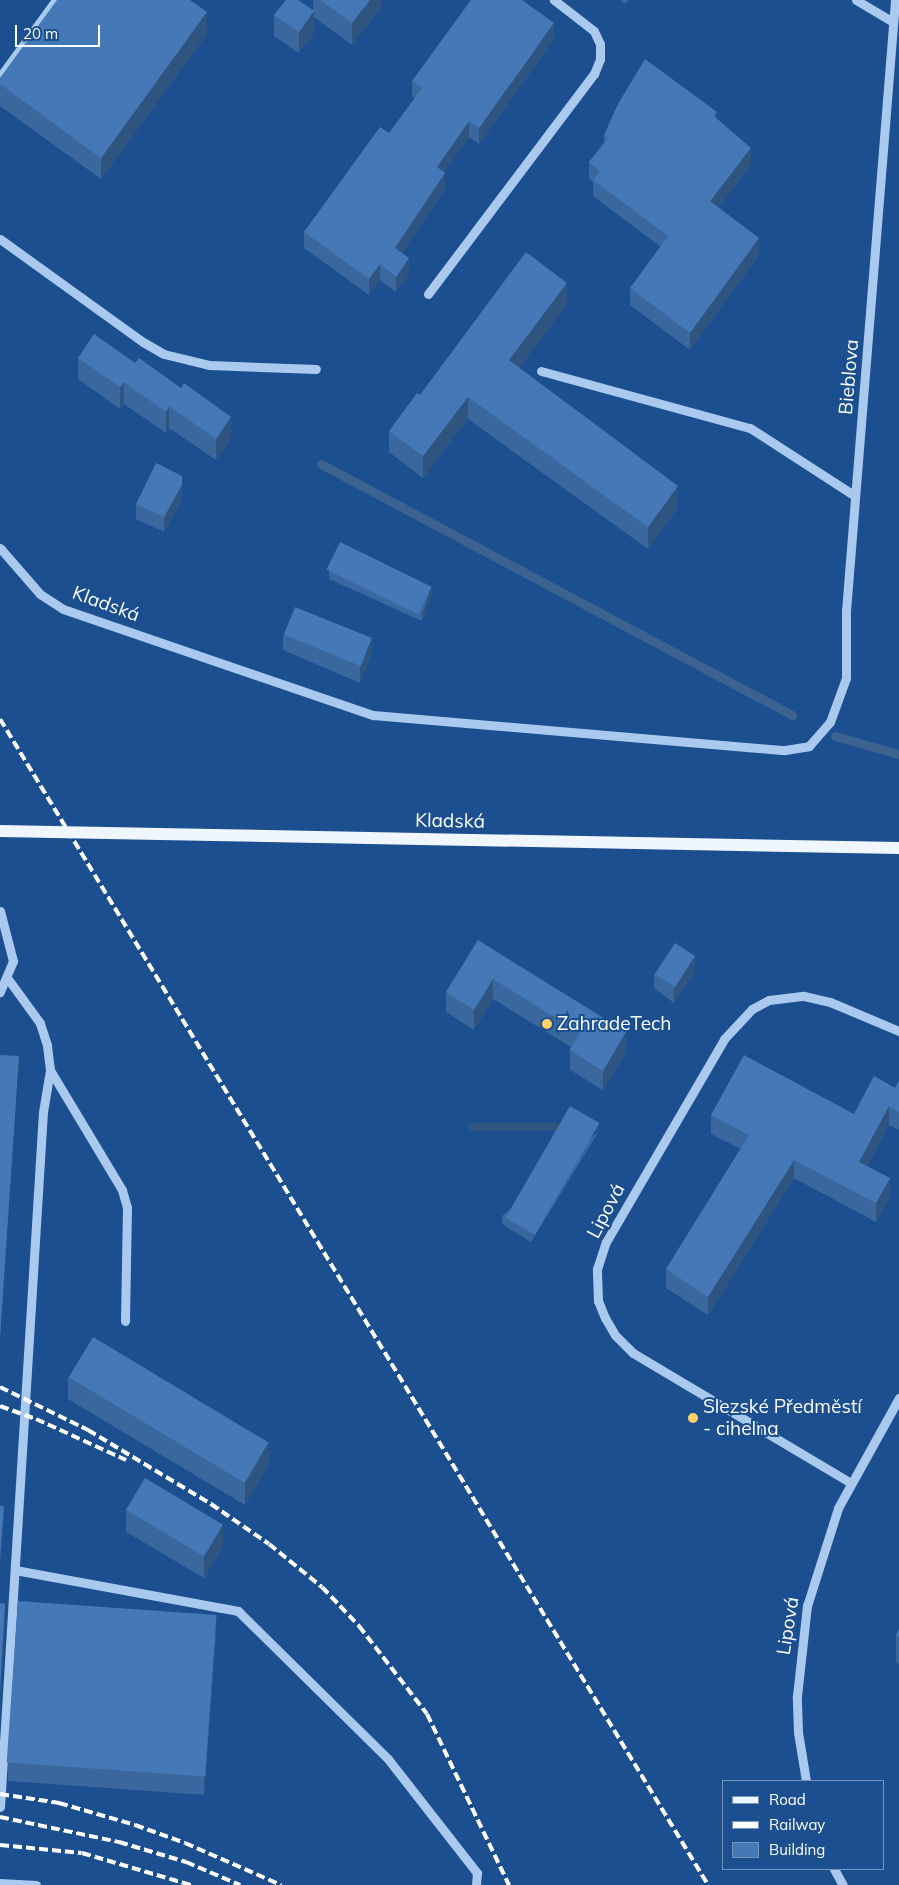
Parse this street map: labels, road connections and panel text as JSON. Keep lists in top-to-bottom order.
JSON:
{
  "streets": {
    "main road": ["Kladská"],
    "street": ["Bieblova", "Lipová"]
  },
  "crossings": [
    ["Bieblova", "Kladská"]
  ],
  "places": ["ZahradeTech", "Slezské Předměstí - cihelna"],
  "legend": ["Road", "Railway", "Building"],
  "scale_bar": "20 m"
}
